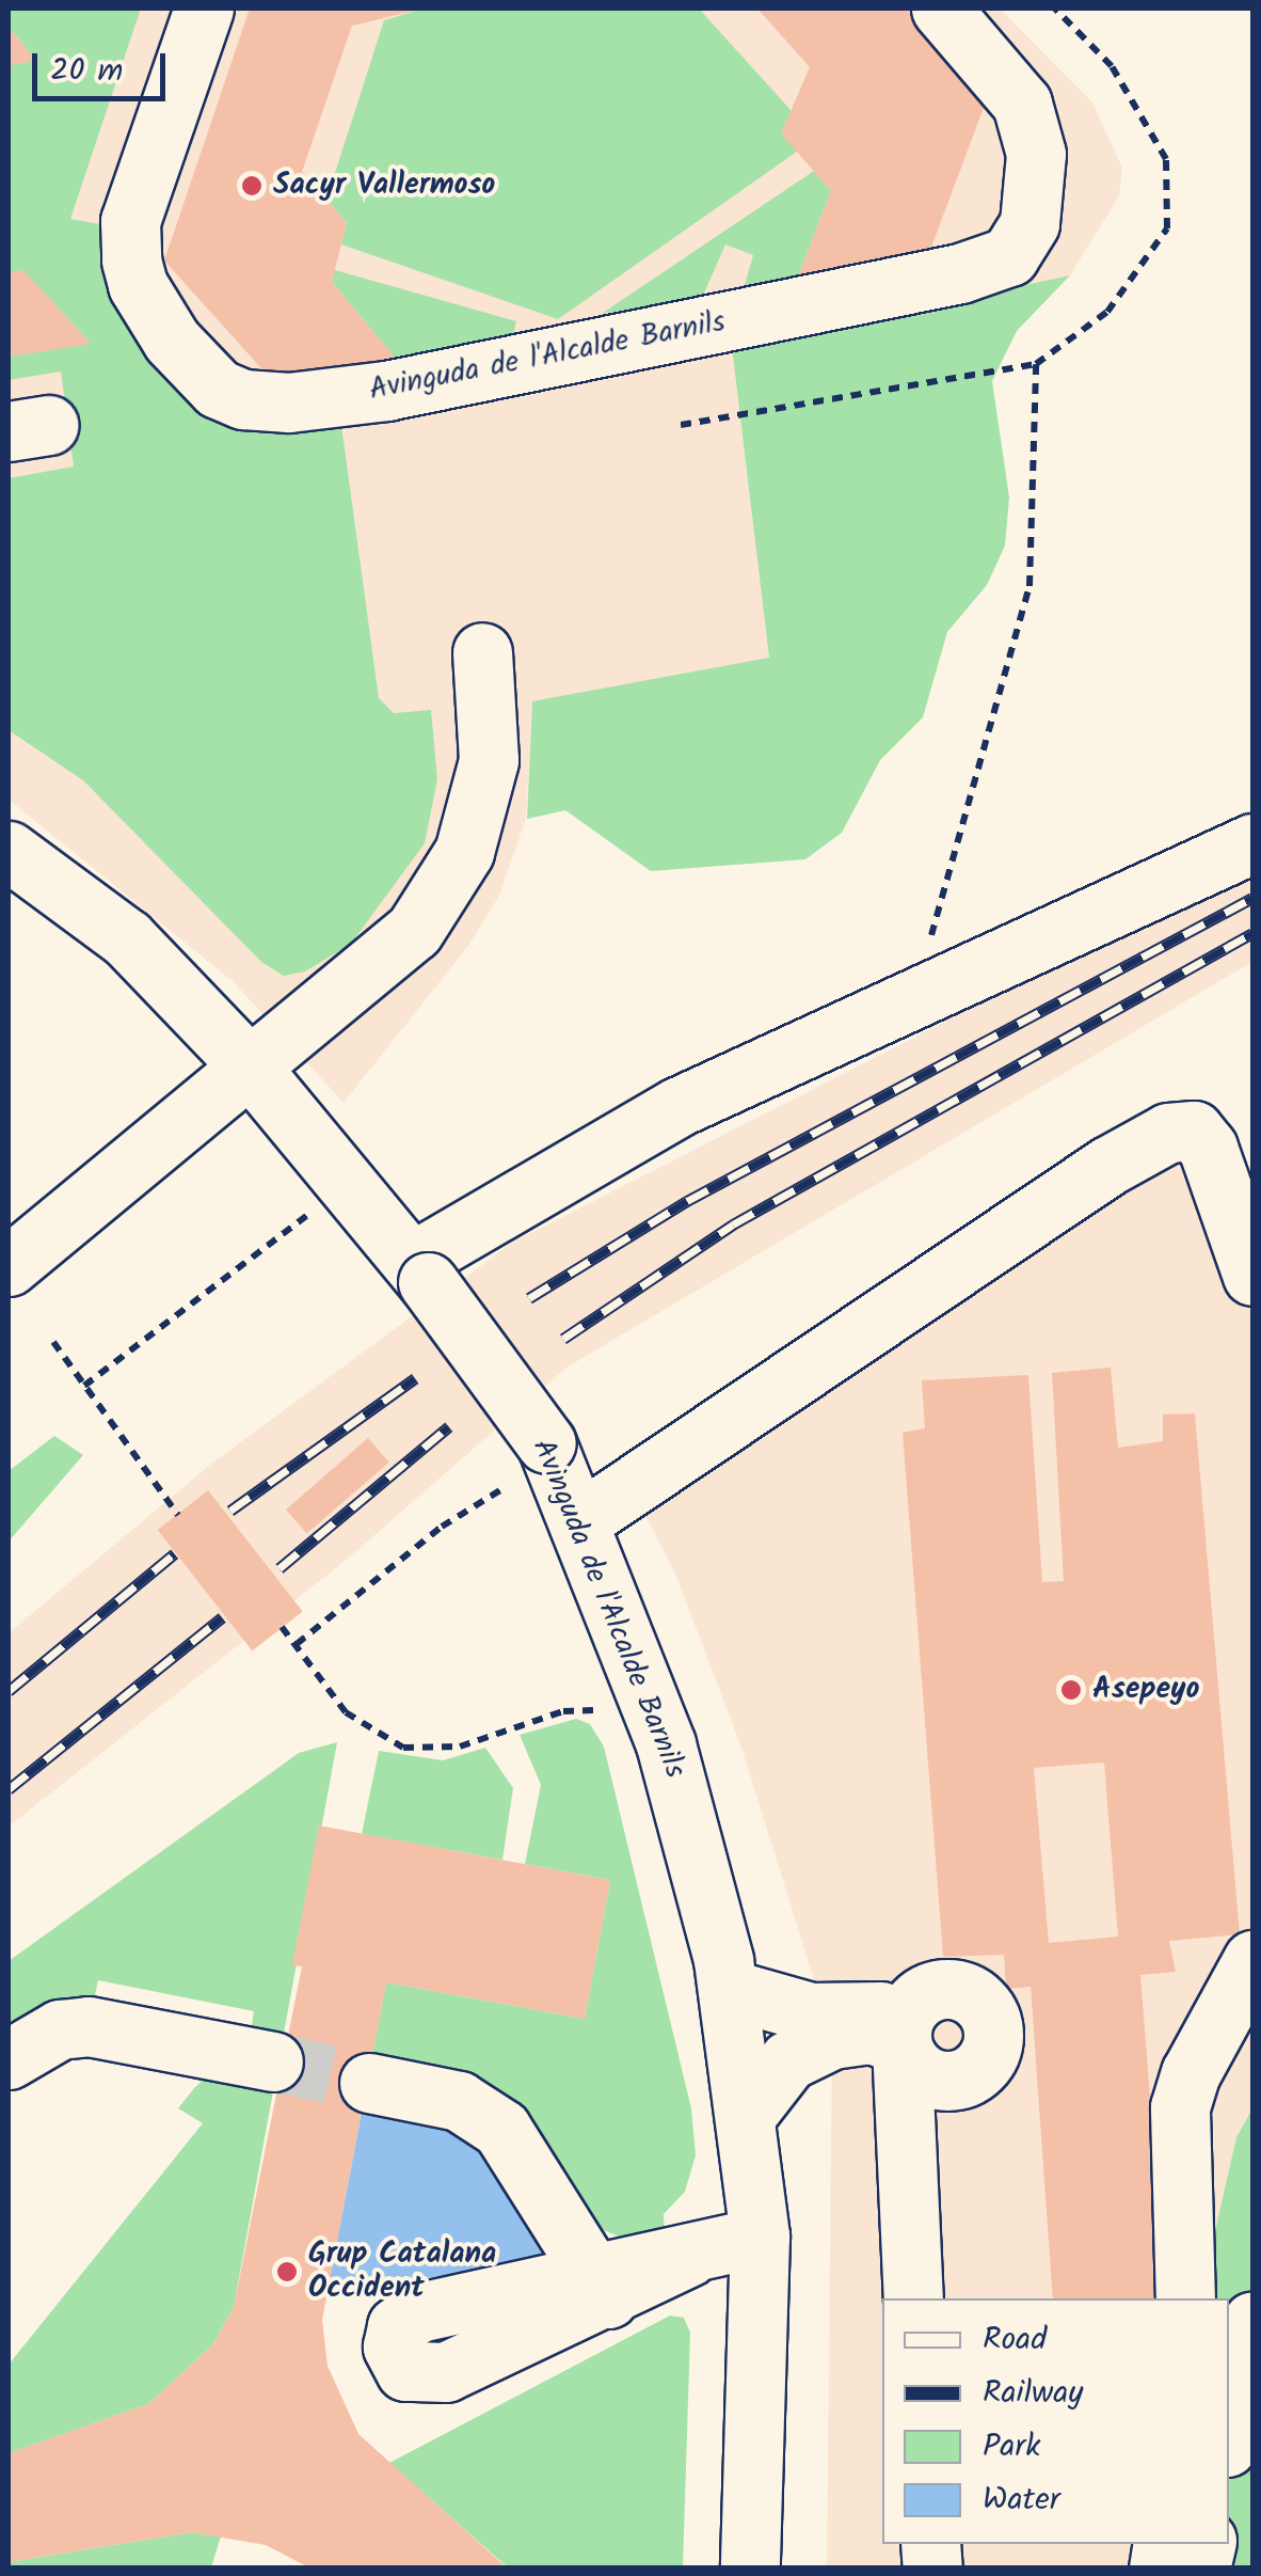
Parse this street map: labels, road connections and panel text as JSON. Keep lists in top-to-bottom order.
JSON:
{
  "streets": {
    "street": ["Avinguda de l'Alcalde Barnils"]
  },
  "places": ["Sacyr Vallermoso", "Asepeyo", "Grup Catalana Occident"],
  "legend": [
    "Road",
    "Railway",
    "Park",
    "Water"
  ],
  "scale_bar": "20 m"
}
